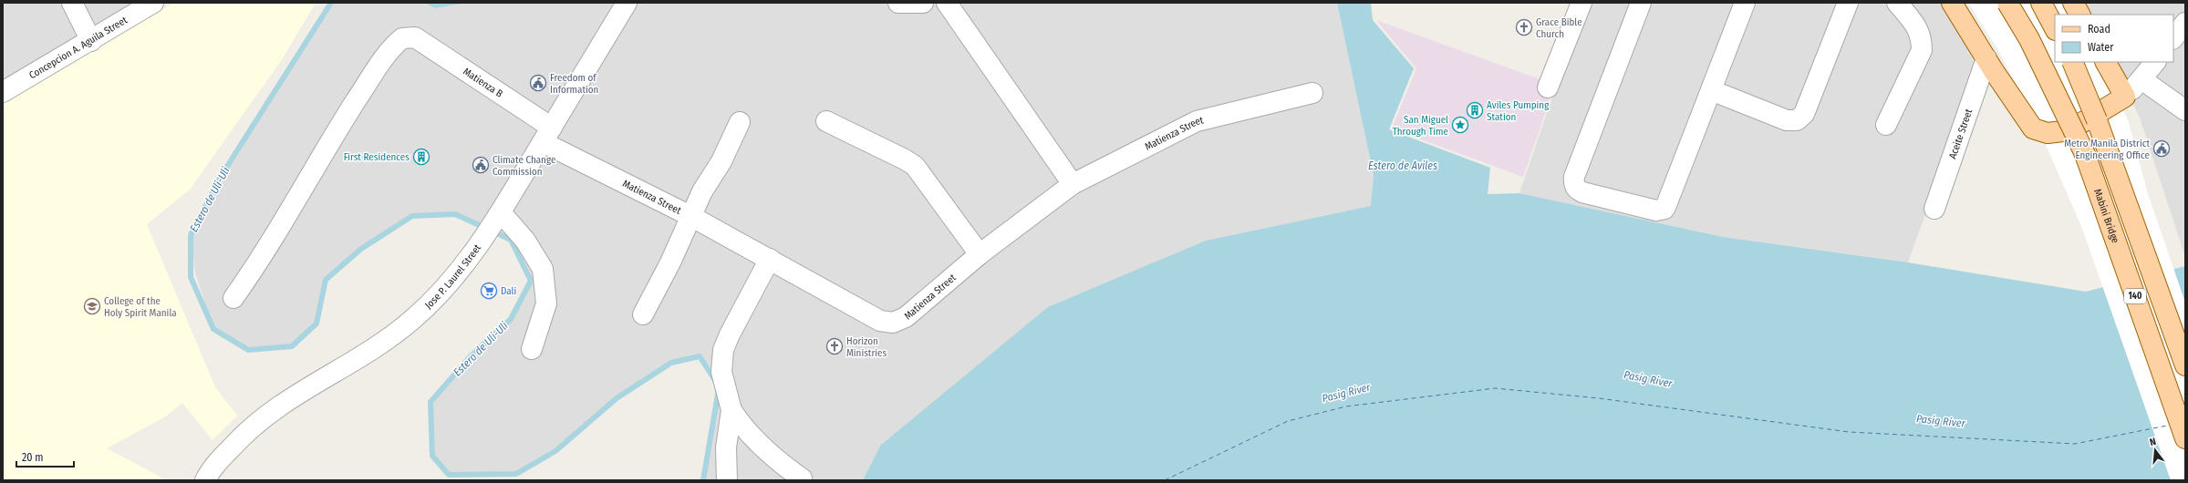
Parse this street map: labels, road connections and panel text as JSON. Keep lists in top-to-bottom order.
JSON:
{
  "streets": {
    "main road": ["Mabini Bridge", "140"],
    "street": [
      "Concepcion A. Aguila Street",
      "Matienza B",
      "Matienza Street",
      "Aceite Street",
      "Jose P. Laurel Street"
    ]
  },
  "crossings": [
    ["Matienza B", "Matienza Street"],
    ["Matienza B", "Jose P. Laurel Street"],
    ["Matienza Street", "Jose P. Laurel Street"]
  ],
  "water": ["Estero de Aviles", "Estero de Uli-Uli", "Pasig River"],
  "places": {
    "church": ["Grace Bible Church", "Horizon Ministries"],
    "public building": ["Freedom of Information", "Metro Manila District Engineering Office", "Climate Change Commission"],
    "building": ["Aviles Pumping Station", "First Residences"],
    "place": ["San Miguel Through Time"],
    "supermarket": ["Dali"],
    "school or university": ["College of the Holy Spirit Manila"]
  },
  "legend": ["Road", "Water"],
  "scale_bar": "20 m",
  "north": "top"
}
